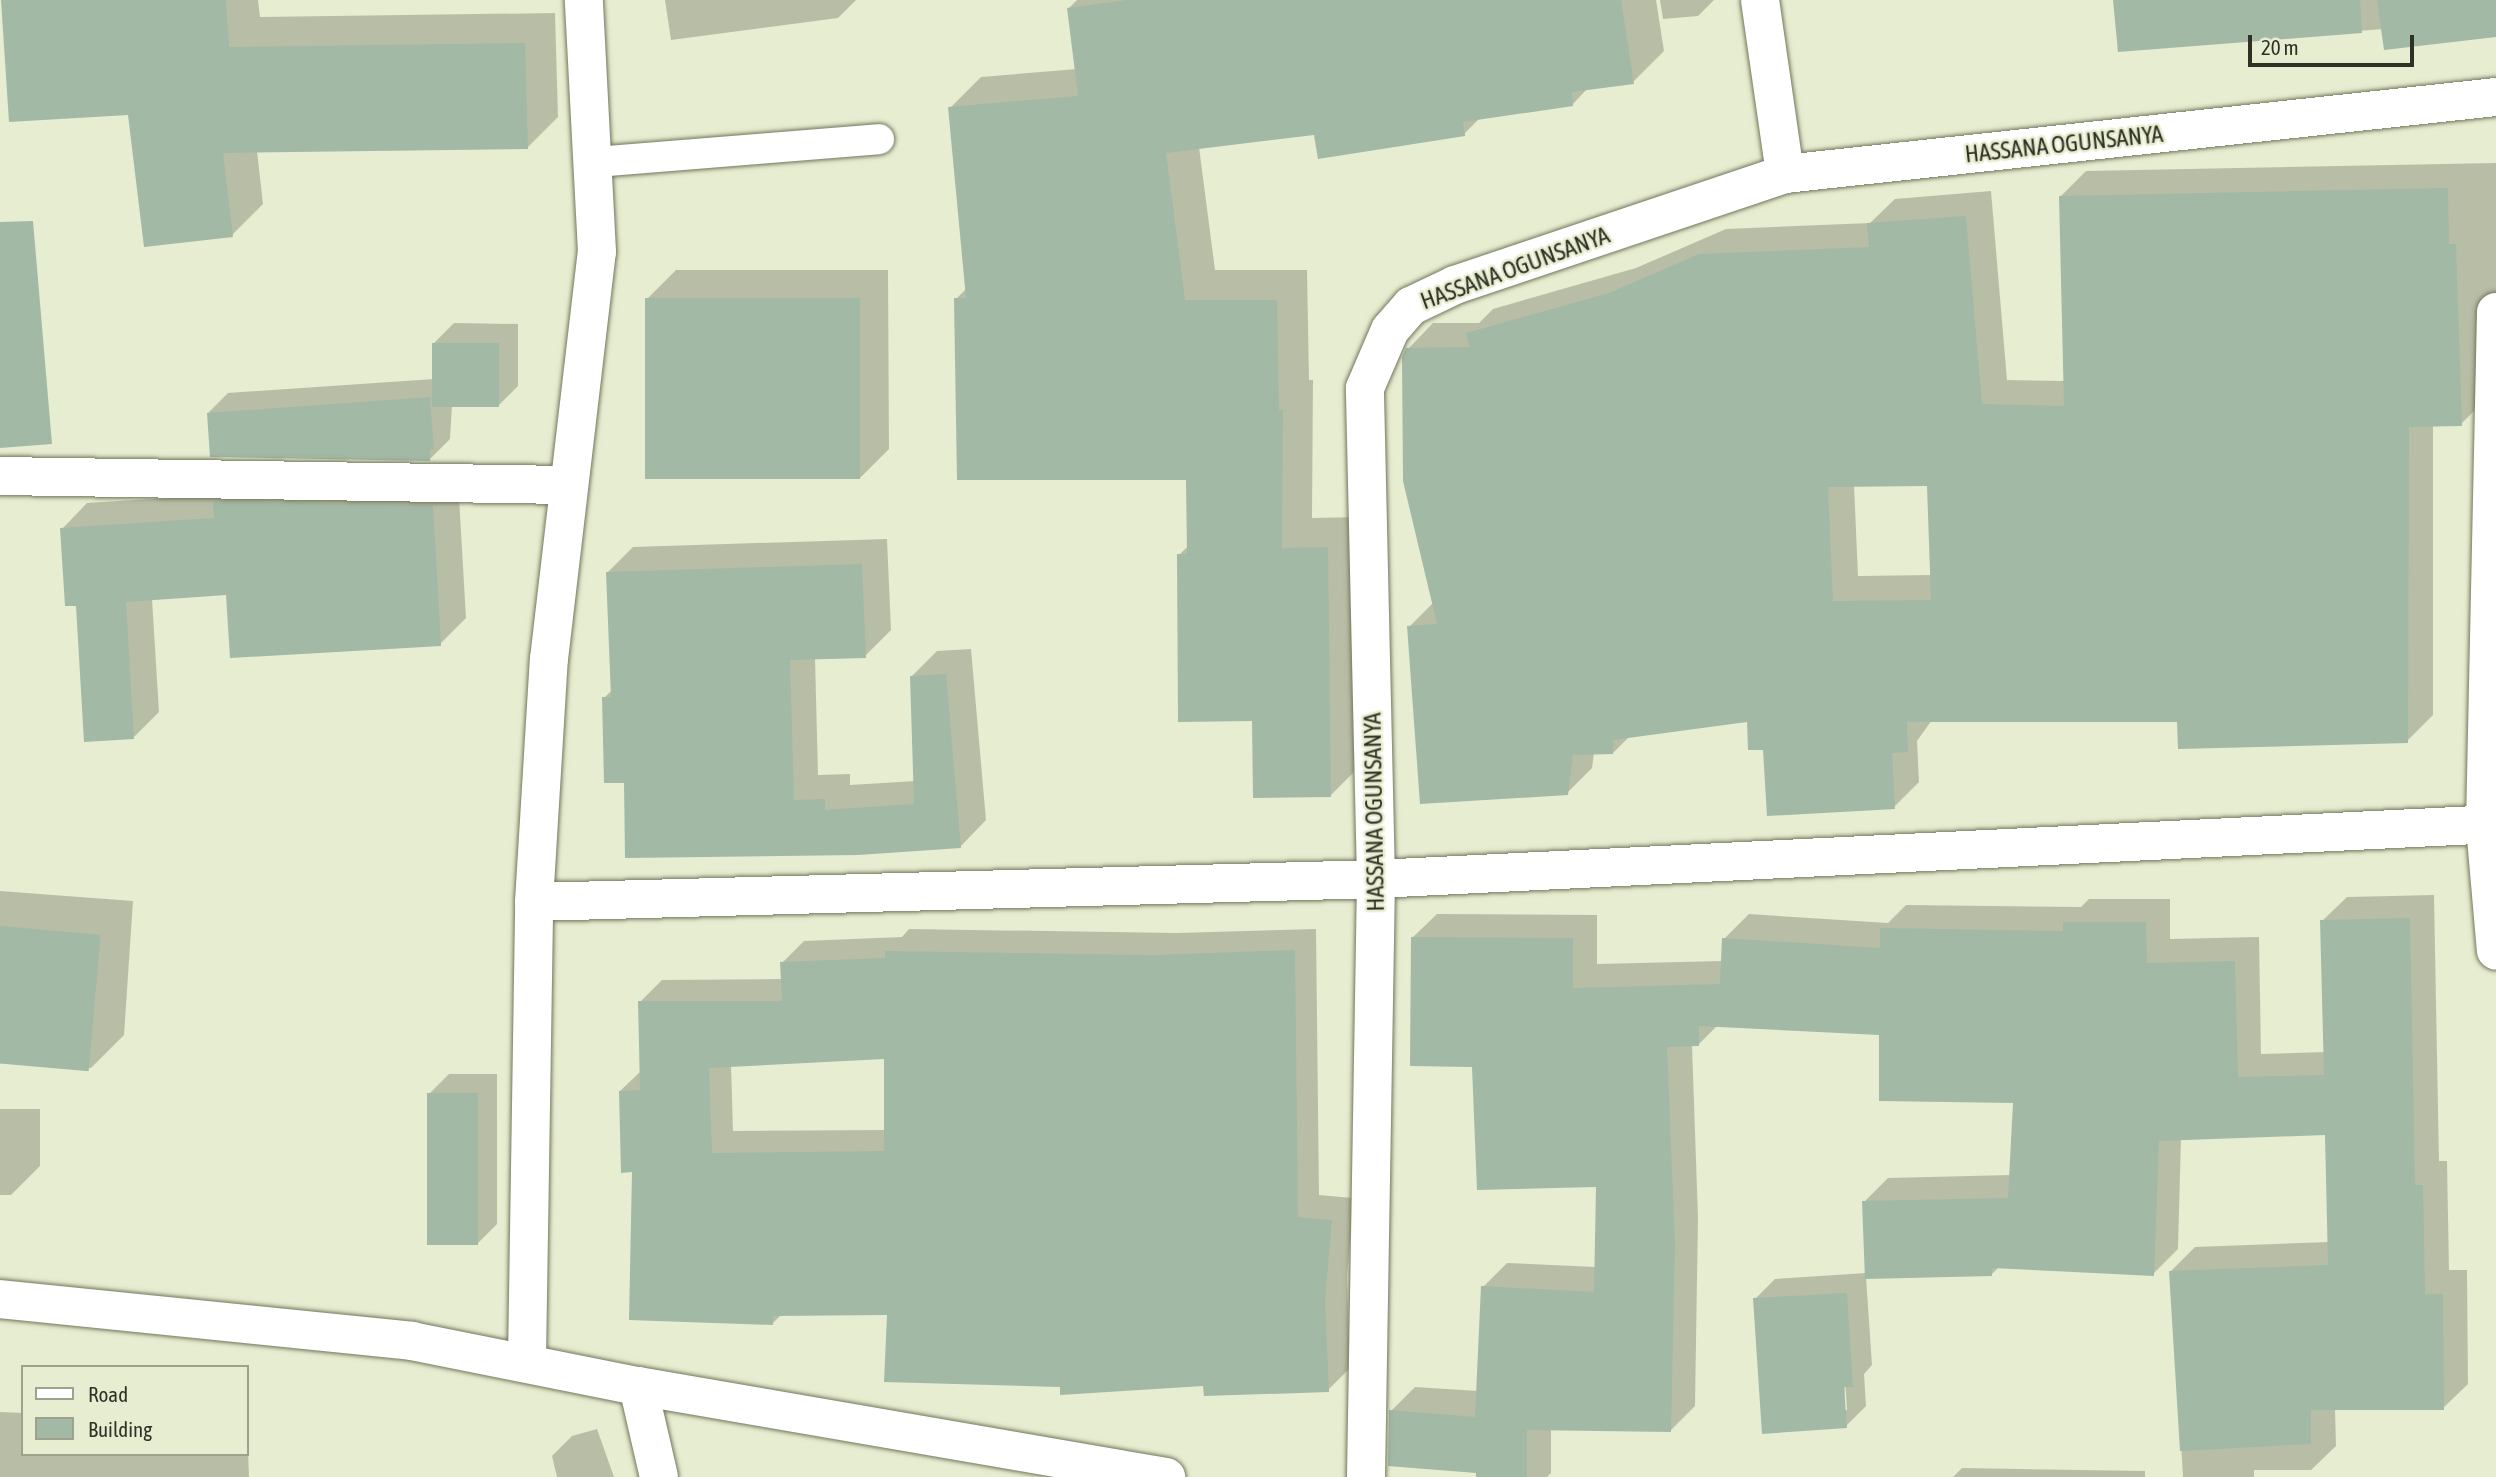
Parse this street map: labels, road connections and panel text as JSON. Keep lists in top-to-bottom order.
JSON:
{
  "streets": {
    "street": ["HASSANA OGUNSANYA"]
  },
  "legend": ["Road", "Building"],
  "scale_bar": "20 m"
}
